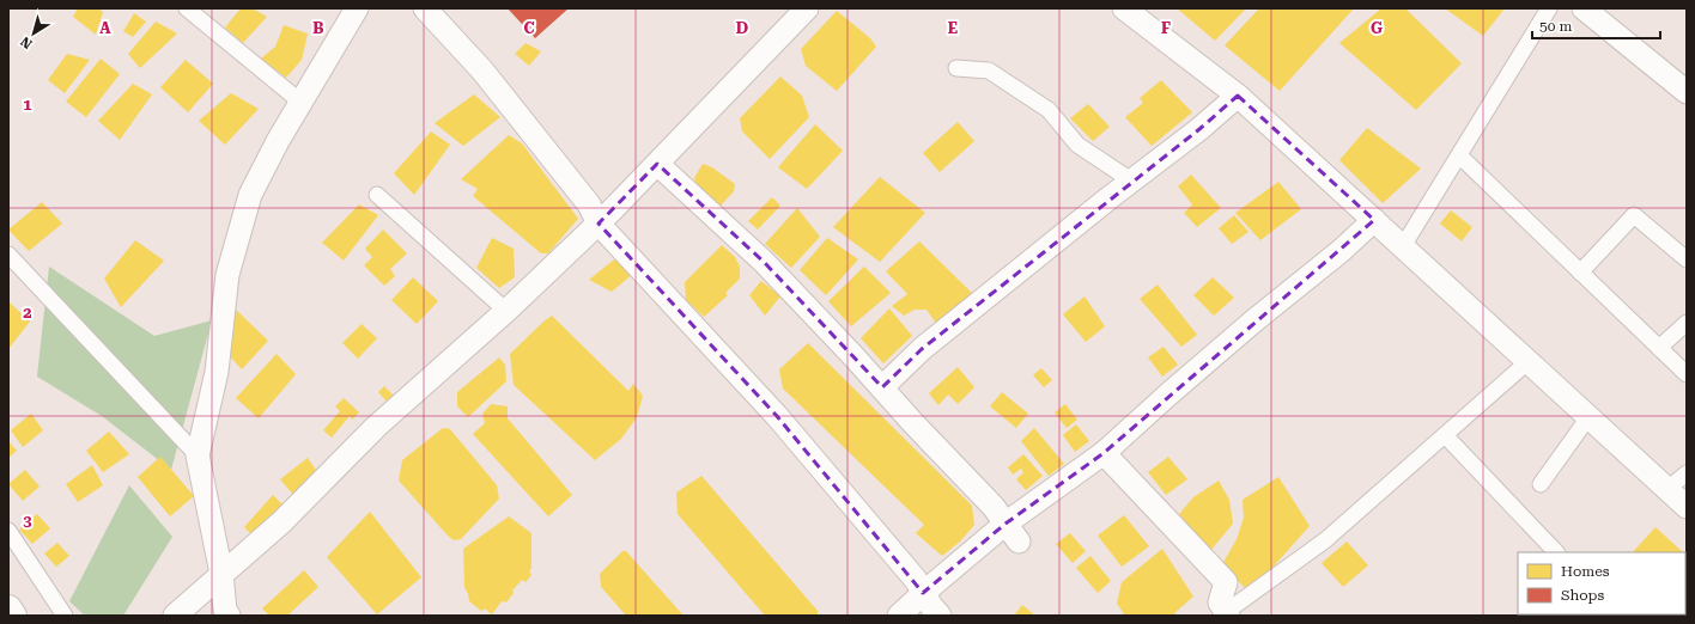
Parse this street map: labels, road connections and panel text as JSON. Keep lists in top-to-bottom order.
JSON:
{
  "legend": ["Homes", "Shops"],
  "scale_bar": "50 m",
  "north": "bottom left",
  "grid": {
    "columns": [
      "A",
      "B",
      "C",
      "D",
      "E",
      "F",
      "G"
    ],
    "rows": ["1", "2", "3"]
  }
}
